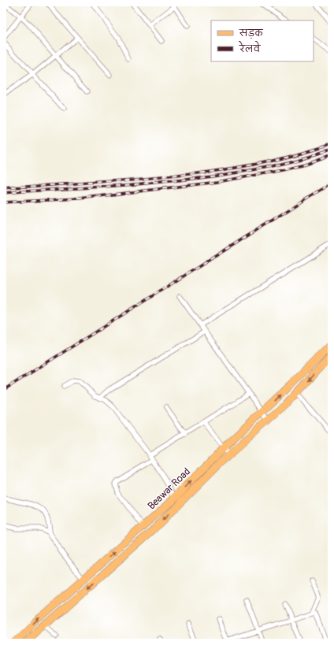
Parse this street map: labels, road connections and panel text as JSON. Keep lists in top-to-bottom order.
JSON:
{
  "streets": {
    "main road": ["Beawar Road"]
  },
  "legend": ["सड़क", "रेलवे"]
}
